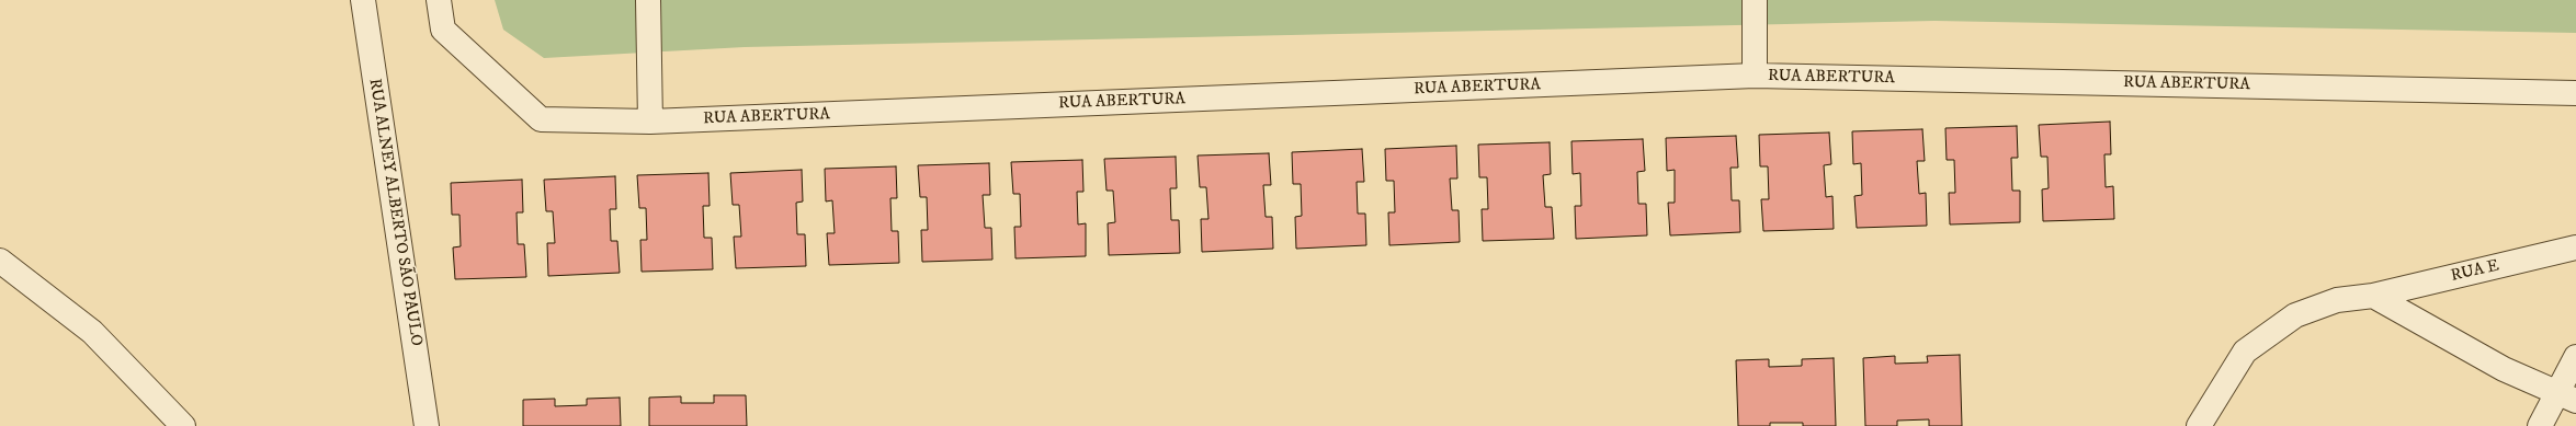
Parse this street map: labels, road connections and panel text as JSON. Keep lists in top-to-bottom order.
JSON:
{
  "streets": {
    "street": ["RUA ABERTURA", "RUA ALNEY ALBERTO SÃO PAULO", "RUA E"]
  }
}
